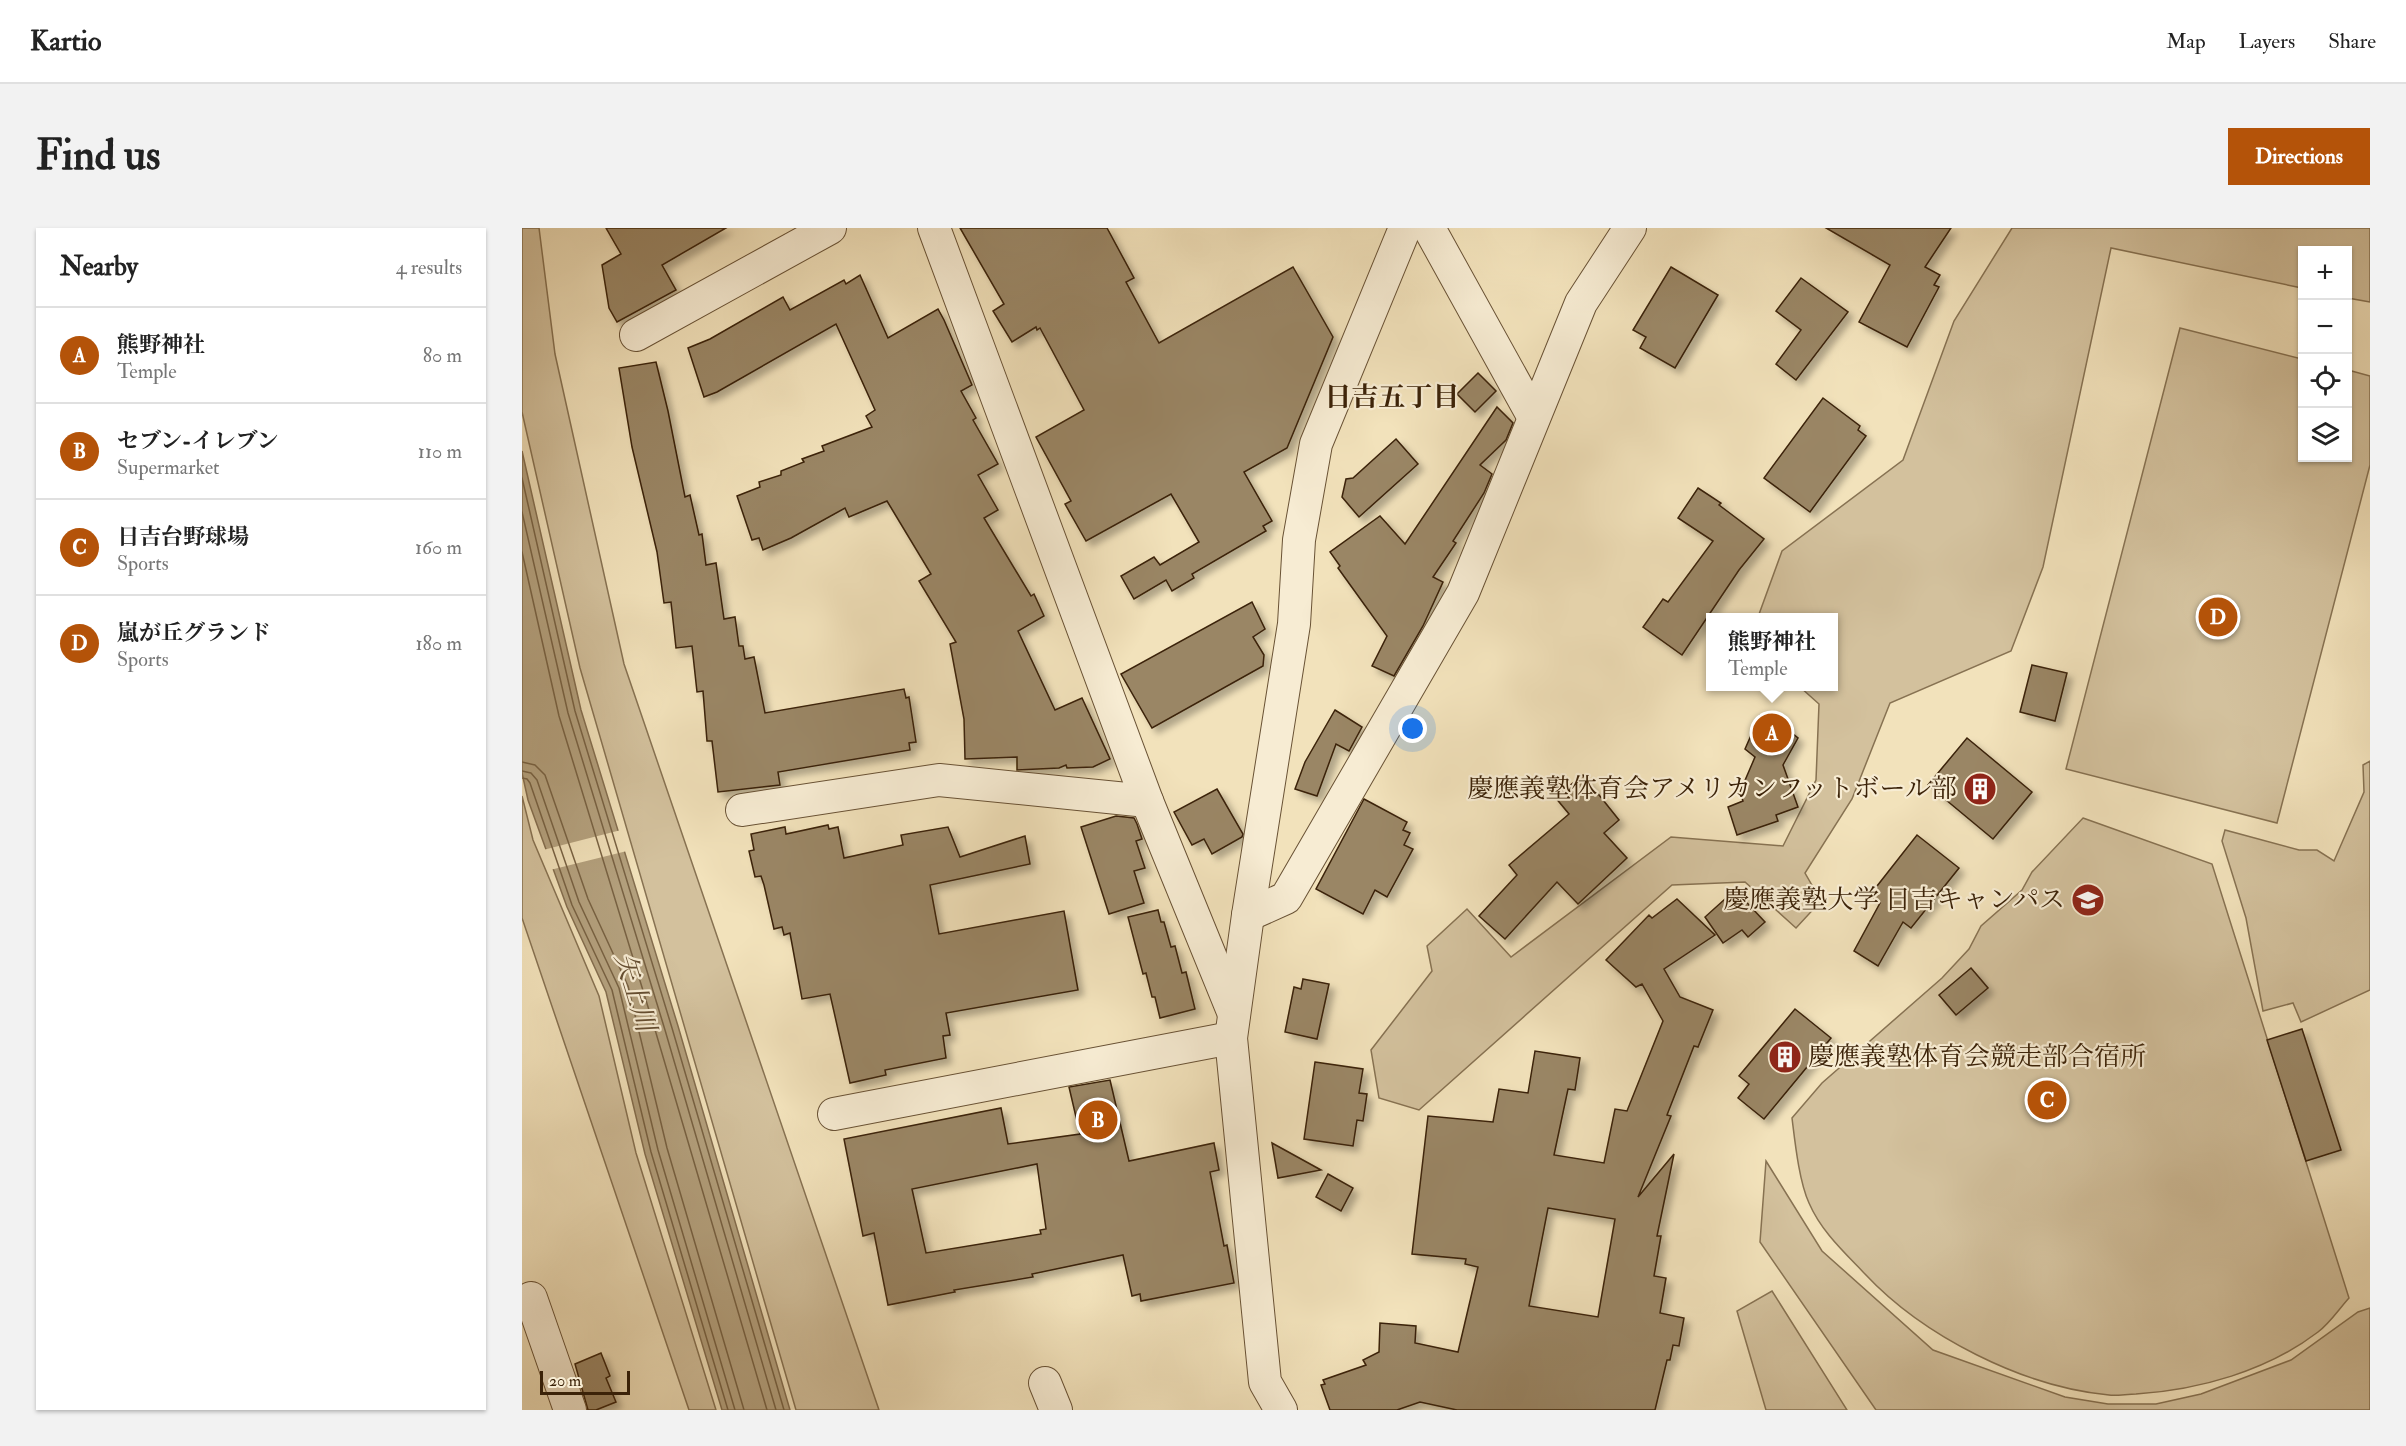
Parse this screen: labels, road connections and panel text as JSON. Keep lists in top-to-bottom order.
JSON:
{
  "districts": ["日吉五丁目"],
  "water": ["矢上川"],
  "places": {
    "building": ["慶應義塾体育会アメリカンフットボール部", "慶應義塾体育会競走部合宿所"],
    "school or university": ["慶應義塾大学 日吉キャンパス"]
  },
  "scale_bar": "20 m",
  "page": {
    "header": "Kartio",
    "nav": ["Map", "Layers", "Share"],
    "buttons": "Directions",
    "title": "Find us",
    "heading": ["Nearby", "4 results"],
    "map_buttons": ["+", "−"],
    "list": [
      {
        "mark": "A",
        "name": "熊野神社",
        "note": "Temple",
        "value": "80 m"
      },
      {
        "mark": "B",
        "name": "セブン-イレブン",
        "note": "Supermarket",
        "value": "110 m"
      },
      {
        "mark": "C",
        "name": "日吉台野球場",
        "note": "Sports",
        "value": "160 m"
      },
      {
        "mark": "D",
        "name": "嵐が丘グランド",
        "note": "Sports",
        "value": "180 m"
      }
    ],
    "pins": [
      "D",
      "A",
      "C",
      "B"
    ],
    "popup": ["熊野神社", "Temple"],
    "scale": "20 m"
  }
}
